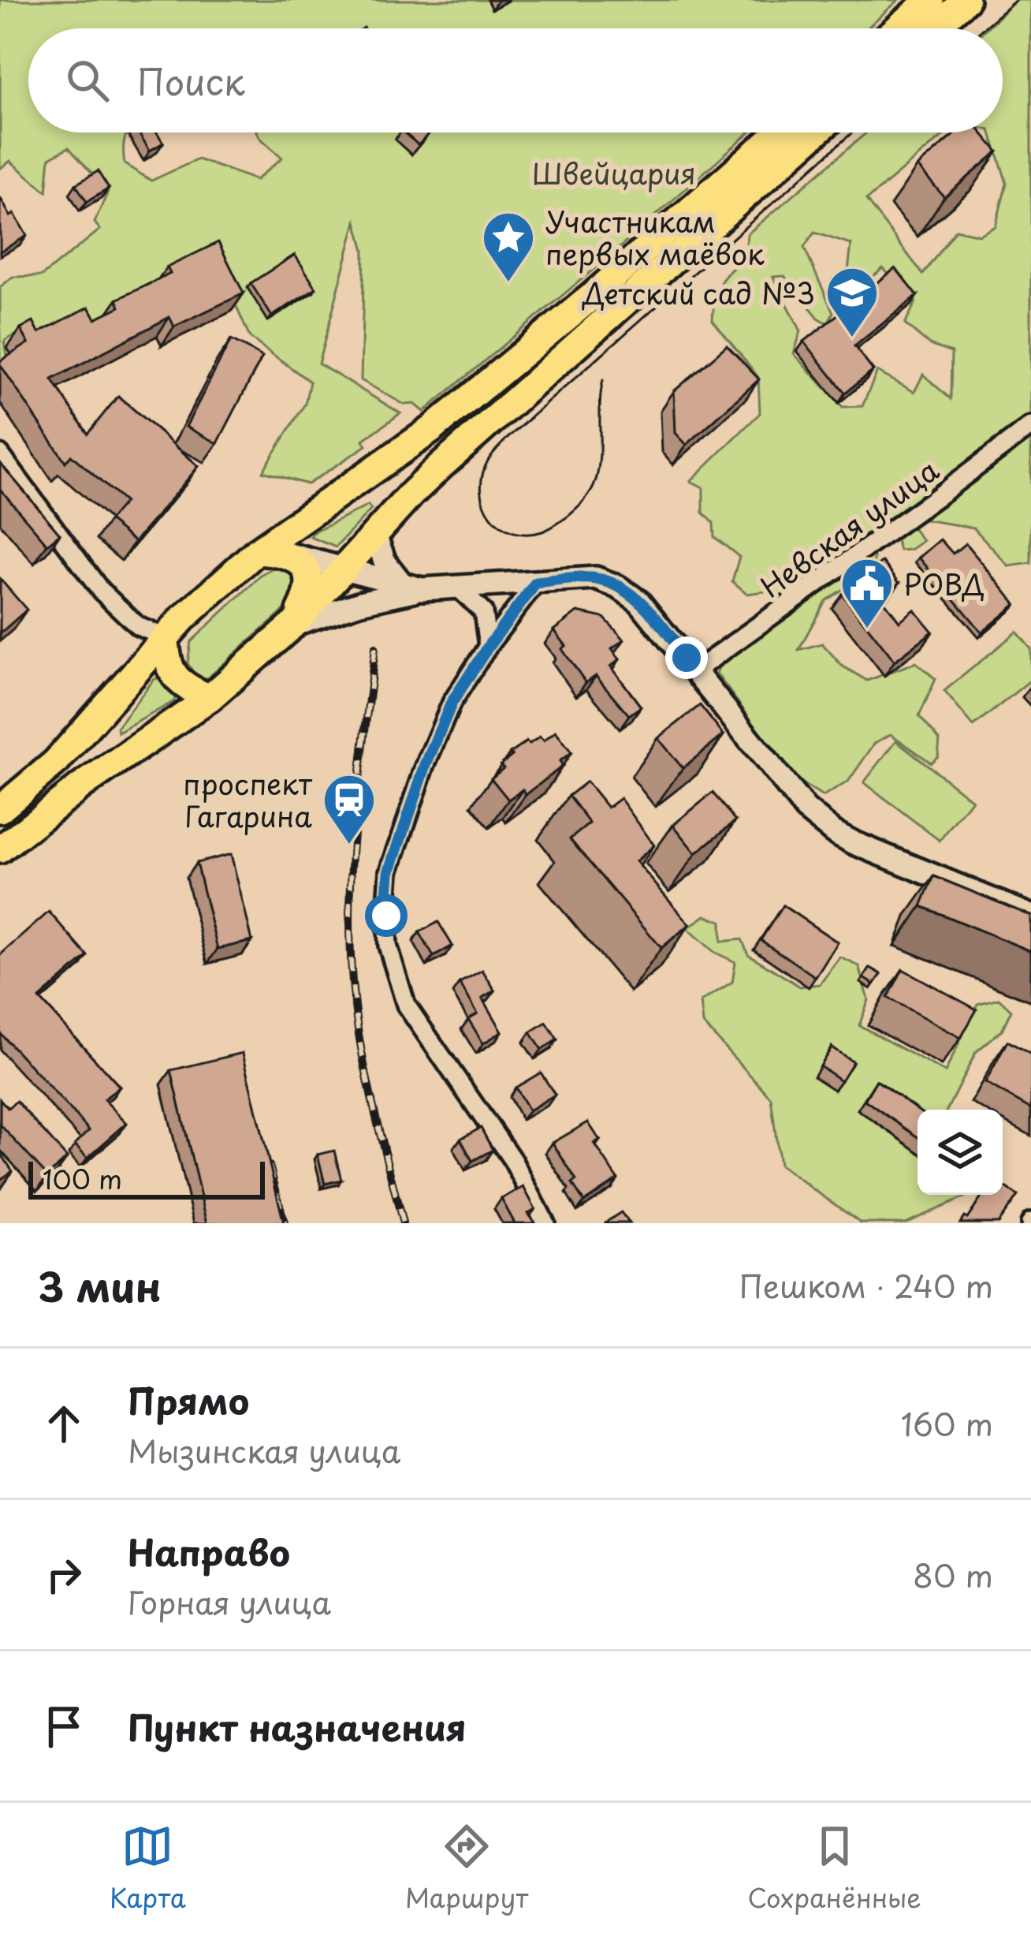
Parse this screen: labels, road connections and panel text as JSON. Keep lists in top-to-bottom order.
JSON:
{
  "streets": {
    "street": ["Невская улица"]
  },
  "parks": ["Швейцария"],
  "places": {
    "place": ["Участникам первых маёвок"],
    "school or university": ["Детский сад №3"],
    "public building": ["РОВД"],
    "station": ["проспект Гагарина"]
  },
  "scale_bar": "100 m",
  "page": {
    "search": "Поиск",
    "scale": "100 m",
    "heading": ["3 мин", "Пешком · 240 m"],
    "list": [
      ["Прямо", "Мызинская улица", "160 m"],
      ["Направо", "Горная улица", "80 m"],
      "Пункт назначения"
    ],
    "nav": ["Карта", "Маршрут", "Сохранённые"]
  }
}
